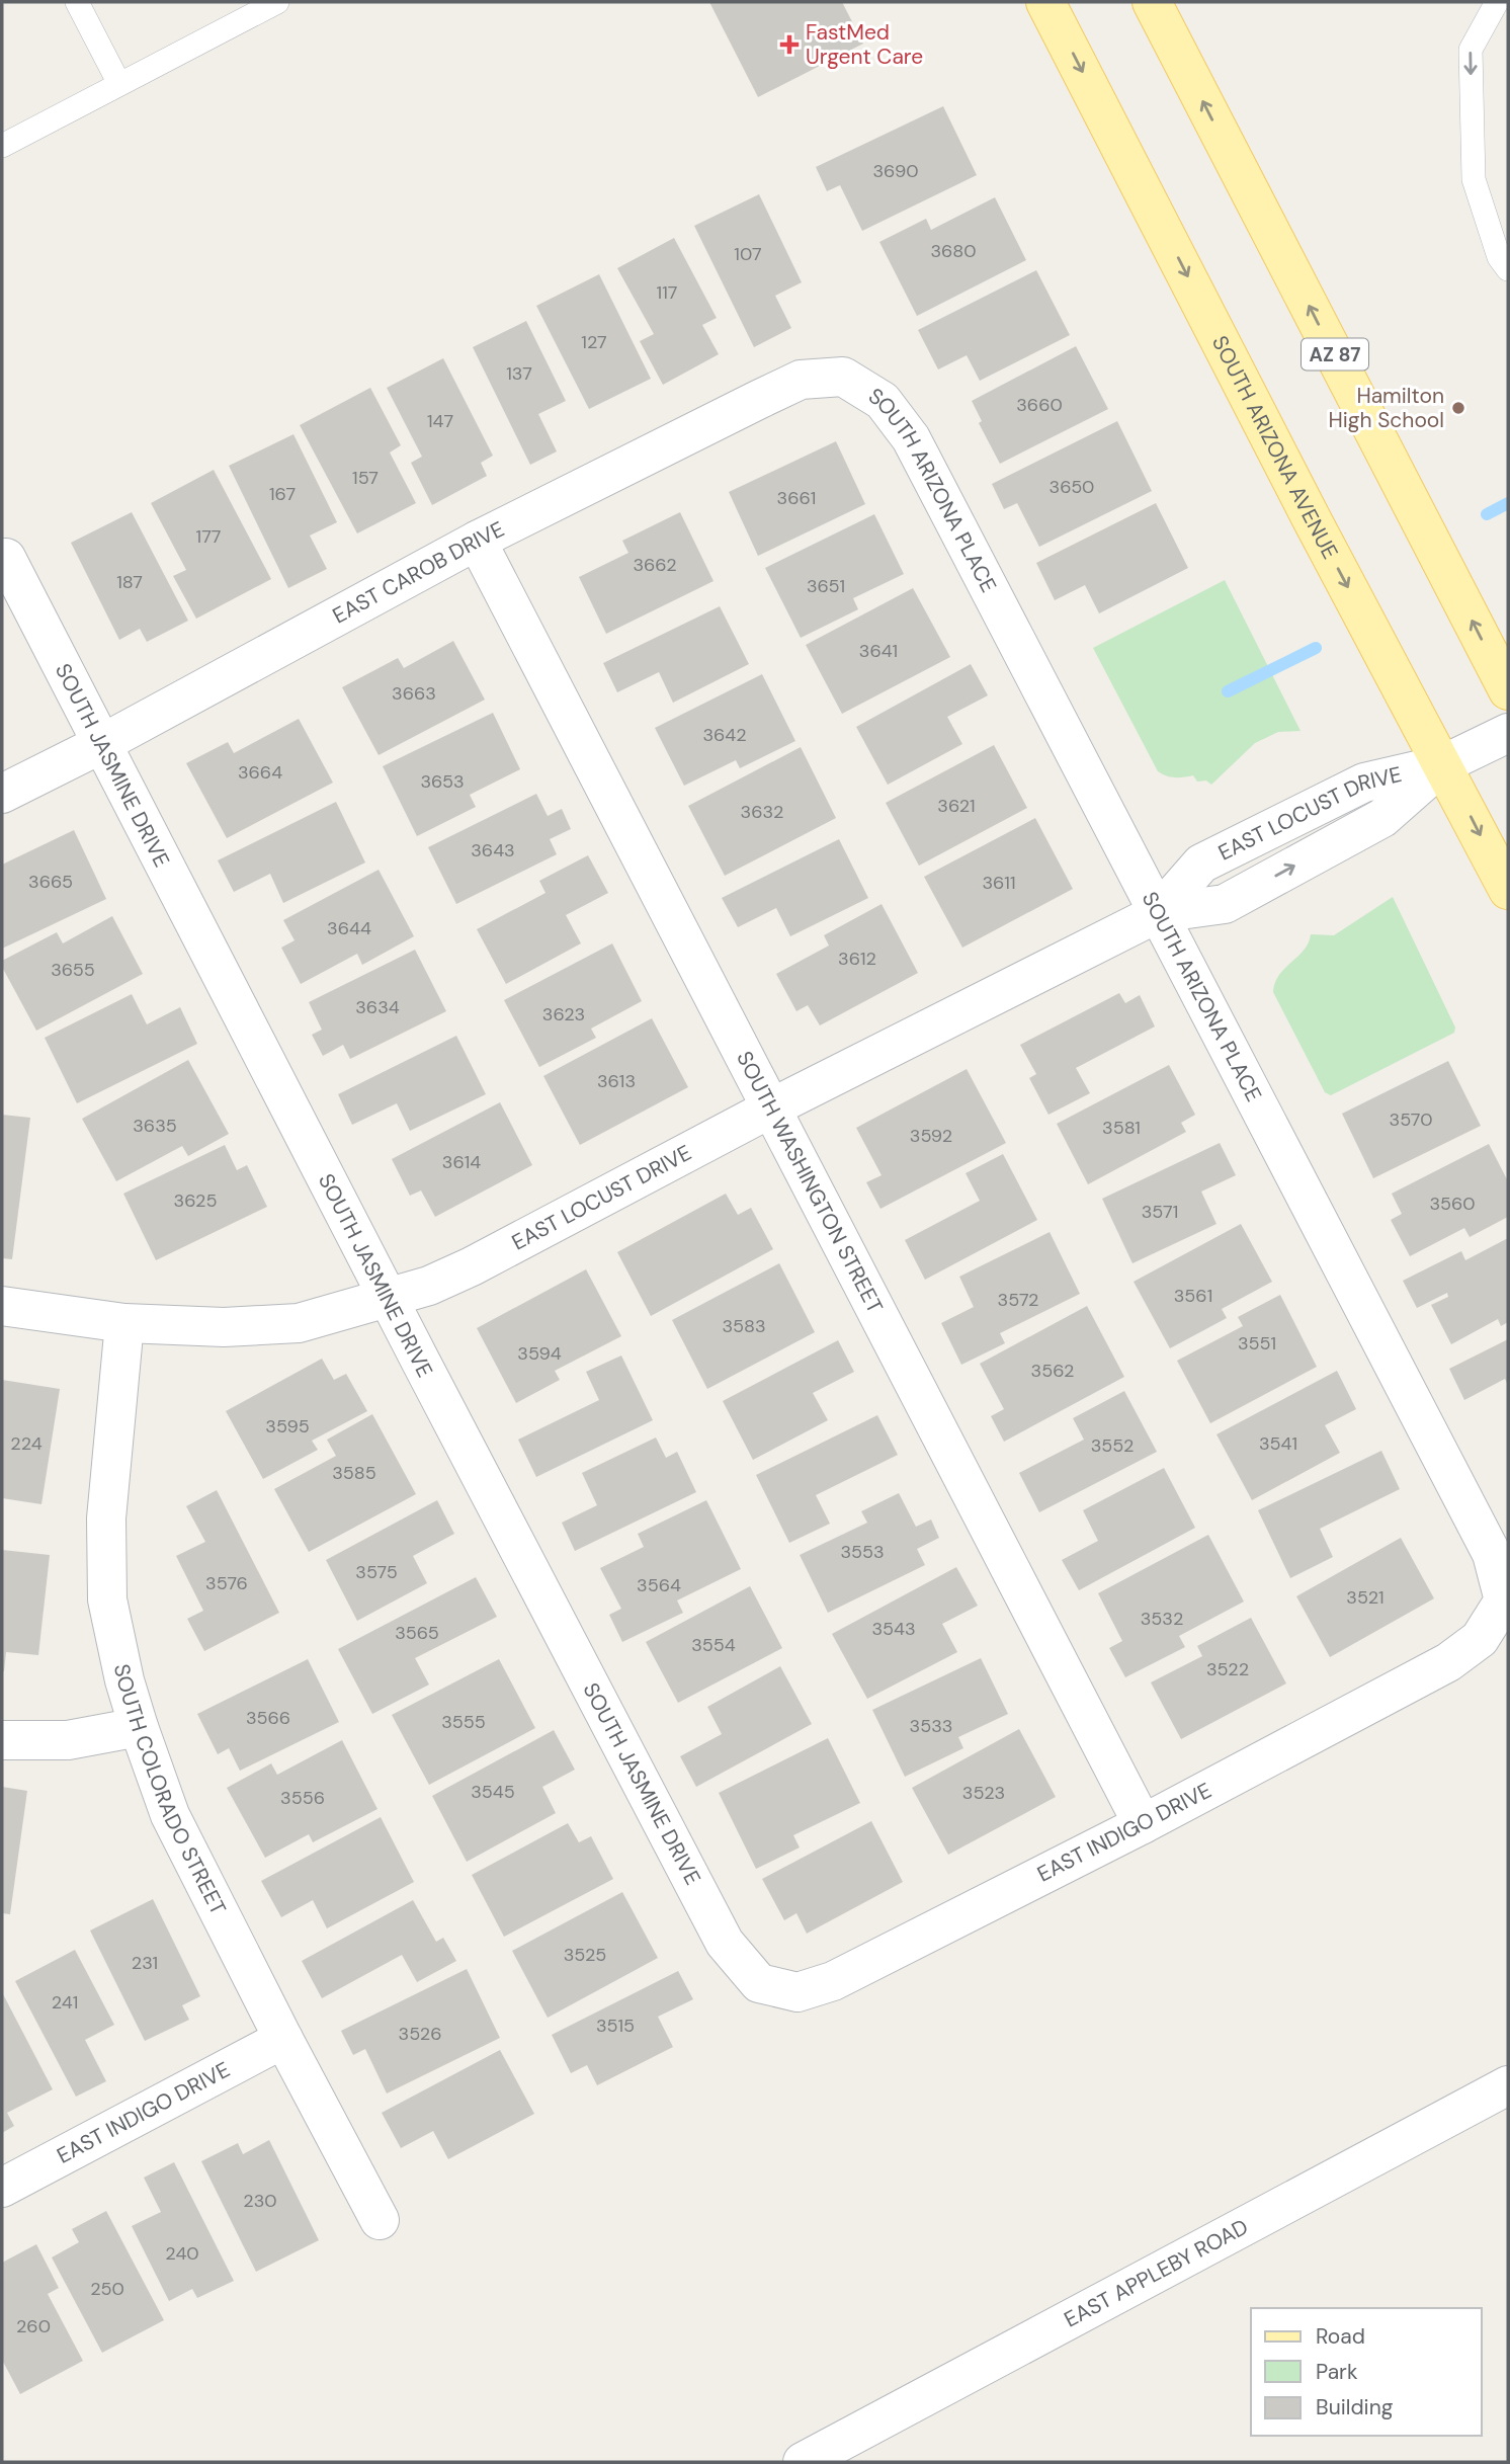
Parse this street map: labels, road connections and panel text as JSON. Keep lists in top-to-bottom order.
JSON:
{
  "streets": {
    "main road": ["AZ 87", "SOUTH ARIZONA AVENUE"],
    "street": [
      "SOUTH ARIZONA PLACE",
      "EAST CAROB DRIVE",
      "SOUTH JASMINE DRIVE",
      "EAST LOCUST DRIVE",
      "SOUTH WASHINGTON STREET",
      "SOUTH COLORADO STREET",
      "EAST INDIGO DRIVE",
      "EAST APPLEBY ROAD"
    ]
  },
  "crossings": [
    ["SOUTH ARIZONA AVENUE", "EAST LOCUST DRIVE"],
    ["SOUTH ARIZONA PLACE", "EAST CAROB DRIVE"],
    ["SOUTH ARIZONA PLACE", "EAST LOCUST DRIVE"],
    ["SOUTH ARIZONA PLACE", "EAST INDIGO DRIVE"],
    ["EAST CAROB DRIVE", "SOUTH JASMINE DRIVE"],
    ["EAST CAROB DRIVE", "SOUTH WASHINGTON STREET"],
    ["SOUTH JASMINE DRIVE", "EAST LOCUST DRIVE"],
    ["SOUTH JASMINE DRIVE", "EAST INDIGO DRIVE"],
    ["EAST LOCUST DRIVE", "SOUTH WASHINGTON STREET"],
    ["EAST LOCUST DRIVE", "SOUTH COLORADO STREET"],
    ["SOUTH WASHINGTON STREET", "EAST INDIGO DRIVE"],
    ["SOUTH COLORADO STREET", "EAST INDIGO DRIVE"]
  ],
  "places": {
    "health": ["FastMed Urgent Care"],
    "other": ["Hamilton High School"]
  },
  "house_numbers": [
    "3690",
    "3680",
    "107",
    "117",
    "127",
    "137",
    "3660",
    "147",
    "157",
    "3650",
    "167",
    "3661",
    "177",
    "3662",
    "187",
    "3651",
    "3641",
    "3663",
    "3642",
    "3664",
    "3653",
    "3621",
    "3632",
    "3643",
    "3665",
    "3611",
    "3644",
    "3612",
    "3655",
    "3634",
    "3623",
    "3613",
    "3570",
    "3635",
    "3581",
    "3592",
    "3614",
    "3625",
    "3560",
    "3571",
    "3561",
    "3572",
    "3583",
    "3551",
    "3594",
    "3562",
    "3595",
    "224",
    "3541",
    "3552",
    "3585",
    "3553",
    "3575",
    "3576",
    "3564",
    "3521",
    "3532",
    "3543",
    "3565",
    "3554",
    "3522",
    "3566",
    "3555",
    "3533",
    "3545",
    "3523",
    "3556",
    "3525",
    "231",
    "241",
    "3515",
    "3526",
    "230",
    "240",
    "250",
    "260"
  ],
  "legend": ["Road", "Park", "Building"]
}
